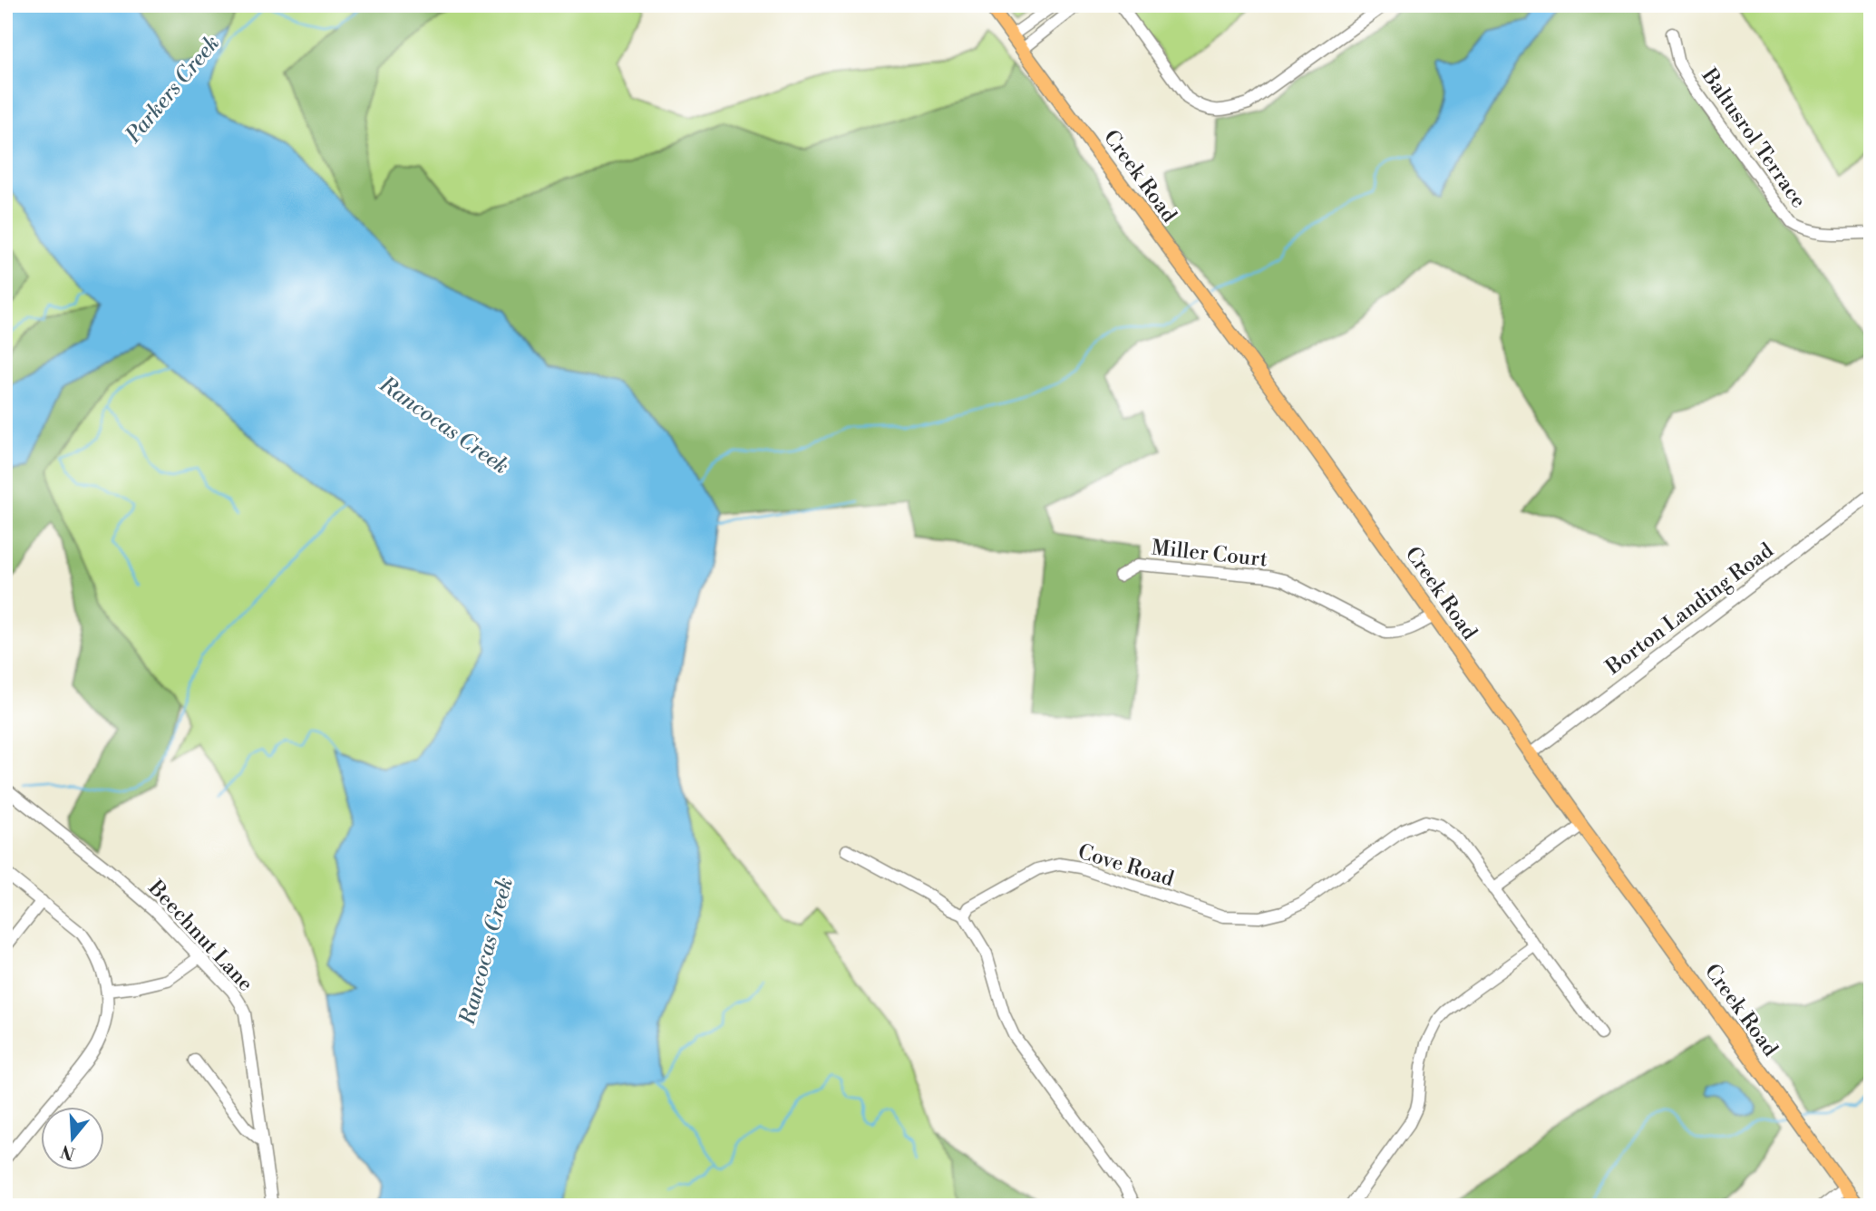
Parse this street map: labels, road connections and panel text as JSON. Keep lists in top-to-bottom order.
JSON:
{
  "streets": {
    "main road": ["Creek Road"],
    "street": [
      "Baltusrol Terrace",
      "Miller Court",
      "Borton Landing Road",
      "Cove Road",
      "Beechnut Lane"
    ]
  },
  "crossings": [
    ["Creek Road", "Miller Court"],
    ["Creek Road", "Borton Landing Road"]
  ],
  "water": ["Parkers Creek", "Rancocas Creek"],
  "north": "bottom"
}
